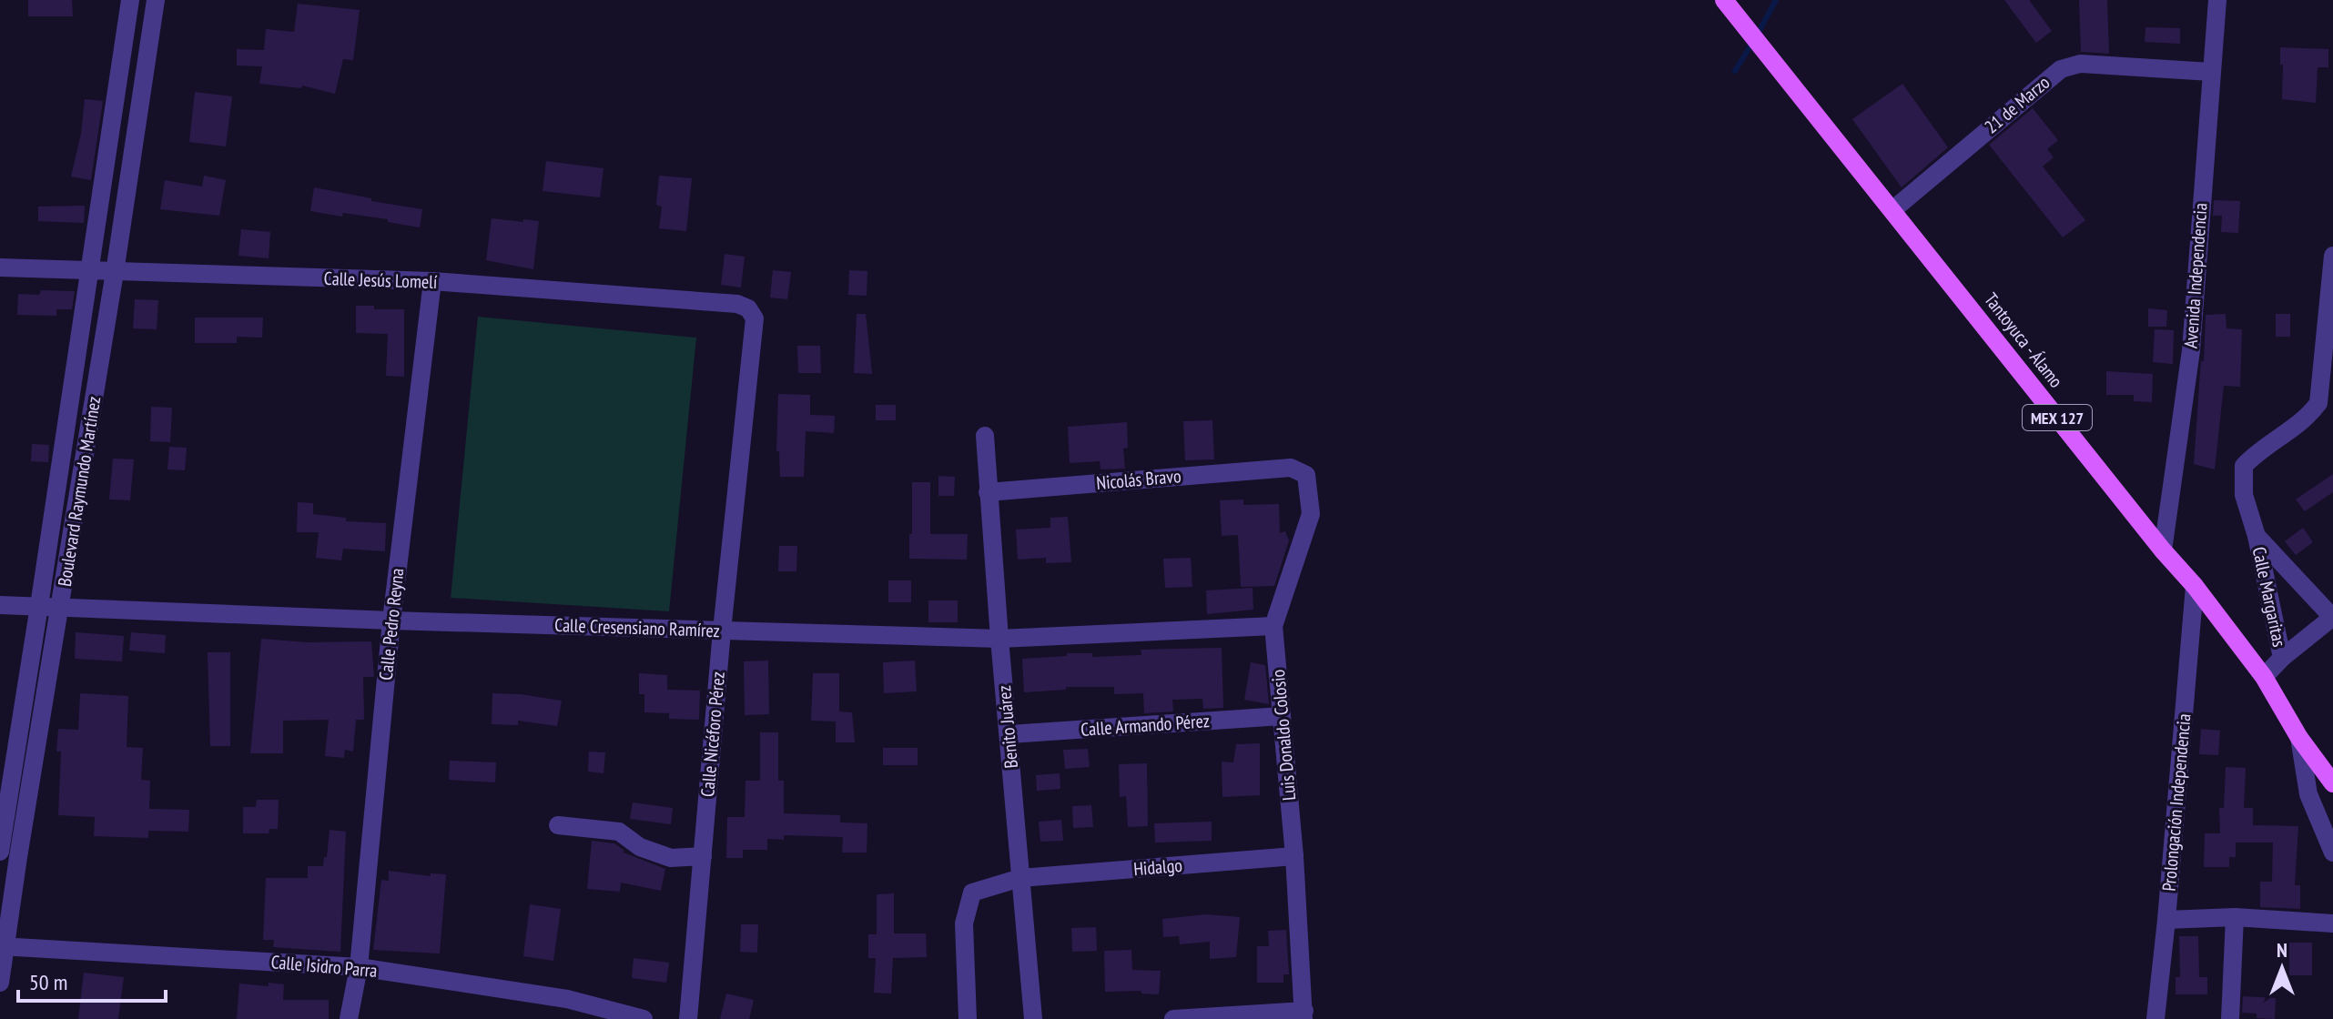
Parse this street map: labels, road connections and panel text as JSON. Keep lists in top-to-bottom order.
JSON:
{
  "streets": {
    "main road": ["Tantoyuca - Álamo", "MEX 127"],
    "street": [
      "21 de Marzo",
      "Avenida Independencia",
      "Calle Jesús Lomelí",
      "Nicolás Bravo",
      "Boulevard Raymundo Martínez",
      "Calle Margaritas",
      "Calle Pedro Reyna",
      "Calle Cresensiano Ramírez",
      "Calle Armando Pérez",
      "Benito Juárez",
      "Calle Nicéforo Pérez",
      "Luis Donaldo Colosio",
      "Prolongación Independencia",
      "Hidalgo",
      "Calle Isidro Parra"
    ]
  },
  "crossings": [
    ["21 de Marzo", "Avenida Independencia"],
    ["21 de Marzo", "Tantoyuca - Álamo"],
    ["Avenida Independencia", "Tantoyuca - Álamo"],
    ["Calle Jesús Lomelí", "Boulevard Raymundo Martínez"],
    ["Calle Jesús Lomelí", "Calle Pedro Reyna"],
    ["Calle Jesús Lomelí", "Calle Nicéforo Pérez"],
    ["Tantoyuca - Álamo", "Prolongación Independencia"],
    ["Nicolás Bravo", "Benito Juárez"],
    ["Nicolás Bravo", "Luis Donaldo Colosio"],
    ["Boulevard Raymundo Martínez", "Calle Cresensiano Ramírez"],
    ["Boulevard Raymundo Martínez", "Calle Isidro Parra"],
    ["Calle Pedro Reyna", "Calle Cresensiano Ramírez"],
    ["Calle Pedro Reyna", "Calle Isidro Parra"],
    ["Calle Cresensiano Ramírez", "Benito Juárez"],
    ["Calle Cresensiano Ramírez", "Calle Nicéforo Pérez"],
    ["Calle Cresensiano Ramírez", "Luis Donaldo Colosio"],
    ["Calle Armando Pérez", "Benito Juárez"],
    ["Calle Armando Pérez", "Luis Donaldo Colosio"],
    ["Benito Juárez", "Hidalgo"],
    ["Luis Donaldo Colosio", "Hidalgo"]
  ],
  "scale_bar": "50 m",
  "north": "top"
}
